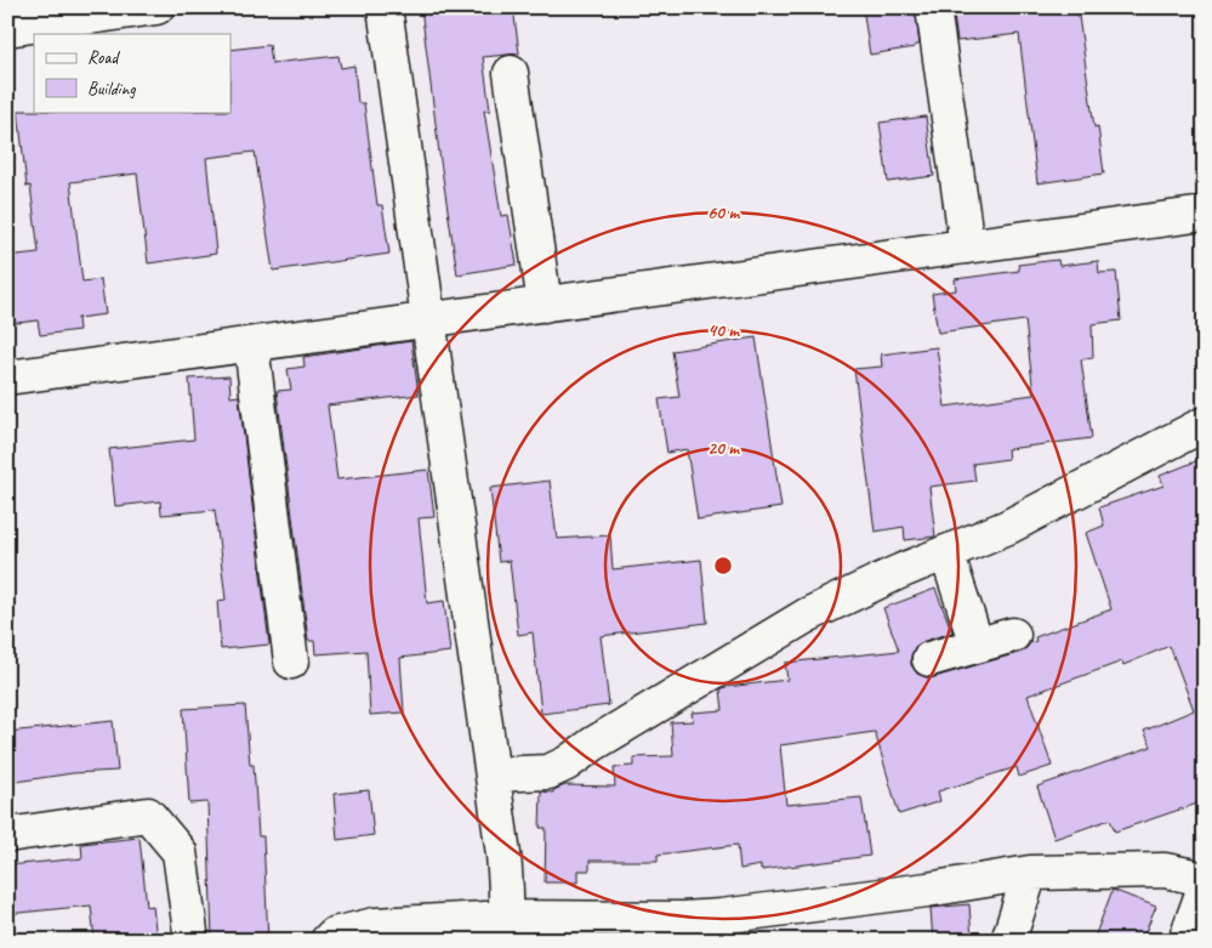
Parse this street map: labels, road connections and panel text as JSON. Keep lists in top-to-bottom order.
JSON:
{
  "legend": ["Road", "Building"],
  "rings": ["60 m", "40 m", "20 m"]
}
